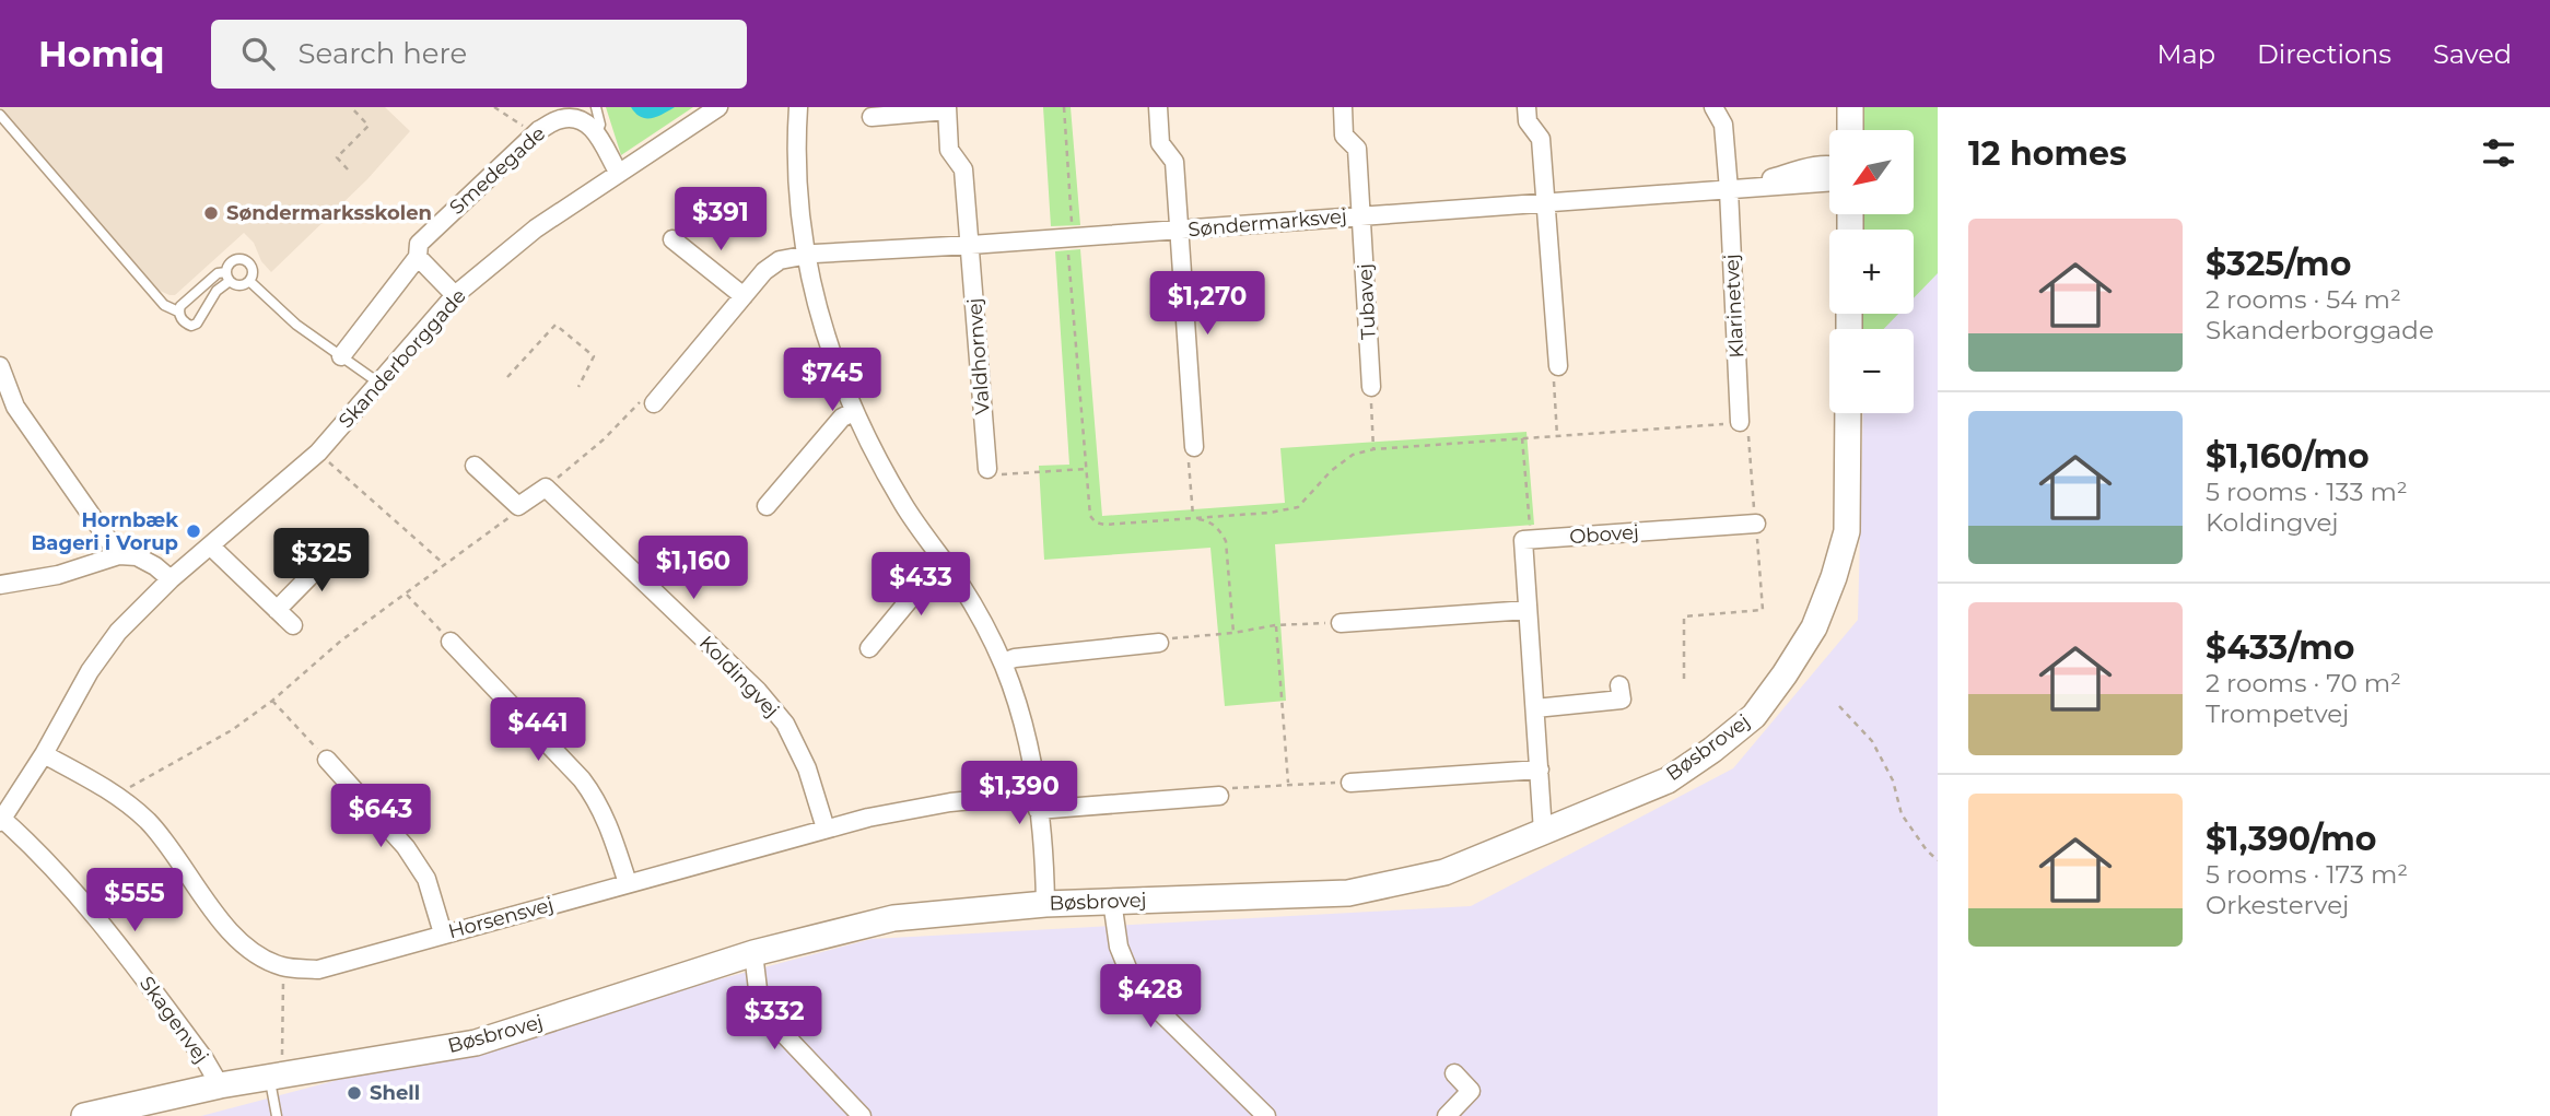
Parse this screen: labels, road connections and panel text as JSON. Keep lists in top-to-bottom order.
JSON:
{
  "streets": {
    "street": [
      "Smedegade",
      "Søndermarksvej",
      "Tubavej",
      "Klarinetvej",
      "Valdhornvej",
      "Skanderborggade",
      "Obovej",
      "Koldingvej",
      "Bøsbrovej",
      "Horsensvej",
      "Skagenvej"
    ]
  },
  "crossings": [
    ["Søndermarksvej", "Tubavej"],
    ["Søndermarksvej", "Klarinetvej"],
    ["Søndermarksvej", "Valdhornvej"],
    ["Skanderborggade", "Horsensvej"],
    ["Skanderborggade", "Skagenvej"],
    ["Koldingvej", "Horsensvej"],
    ["Bøsbrovej", "Skagenvej"]
  ],
  "places": ["Søndermarksskolen", "Hornbæk Bageri i Vorup", "Shell"],
  "north": "bottom left",
  "page": {
    "header": "Homiq",
    "search": "Search here",
    "nav": ["Map", "Directions", "Saved"],
    "heading": "12 homes",
    "map_buttons": ["+", "−"],
    "price": [
      "$391",
      "$1,270",
      "$745",
      "$325",
      "$1,160",
      "$433",
      "$441",
      "$1,390",
      "$643",
      "$555",
      "$428",
      "$332"
    ],
    "list": [
      {
        "name": "$325/mo",
        "note": "2 rooms · 54 m² · Skanderborggade"
      },
      {
        "name": "$1,160/mo",
        "note": "5 rooms · 133 m² · Koldingvej"
      },
      {
        "name": "$433/mo",
        "note": "2 rooms · 70 m² · Trompetvej"
      },
      {
        "name": "$1,390/mo",
        "note": "5 rooms · 173 m² · Orkestervej"
      }
    ]
  }
}
